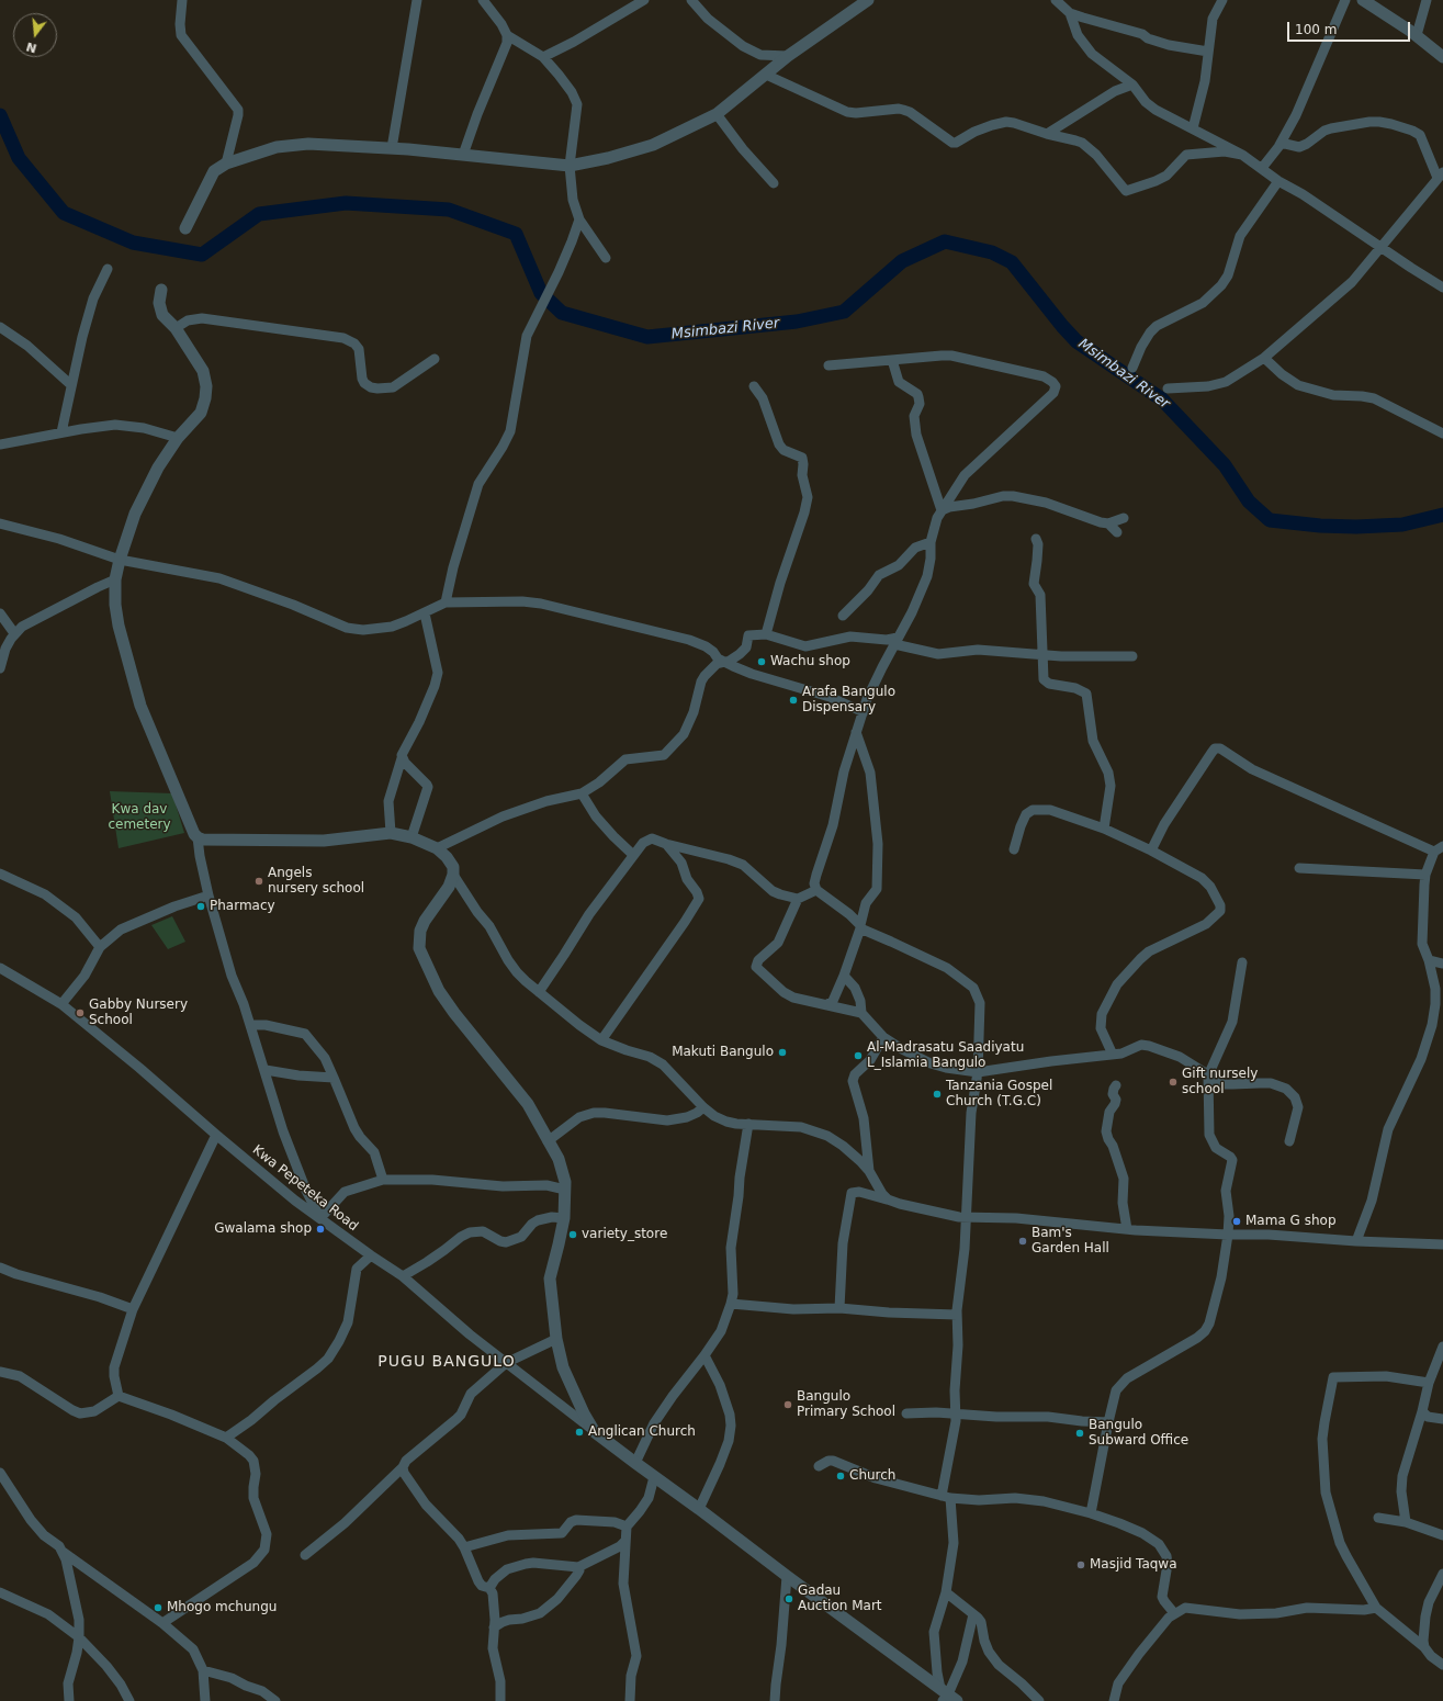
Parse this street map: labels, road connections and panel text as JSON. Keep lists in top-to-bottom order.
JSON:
{
  "streets": {
    "street": ["Kwa Pepeteka Road"]
  },
  "districts": ["PUGU BANGULO"],
  "water": ["Msimbazi River"],
  "parks": ["Kwa dav cemetery"],
  "places": [
    "Wachu shop",
    "Arafa Bangulo Dispensary",
    "Angels nursery school",
    "Pharmacy",
    "Gabby Nursery School",
    "Makuti Bangulo",
    "Al-Madrasatu Saadiyatu L_Islamia Bangulo",
    "Gift nursely school",
    "Tanzania Gospel Church (T.G.C)",
    "Mama G shop",
    "Gwalama shop",
    "variety_store",
    "Bam's Garden Hall",
    "Bangulo Primary School",
    "Anglican Church",
    "Bangulo Subward Office",
    "Church",
    "Masjid Taqwa",
    "Gadau Auction Mart",
    "Mhogo mchungu"
  ],
  "scale_bar": "100 m",
  "north": "bottom"
}
